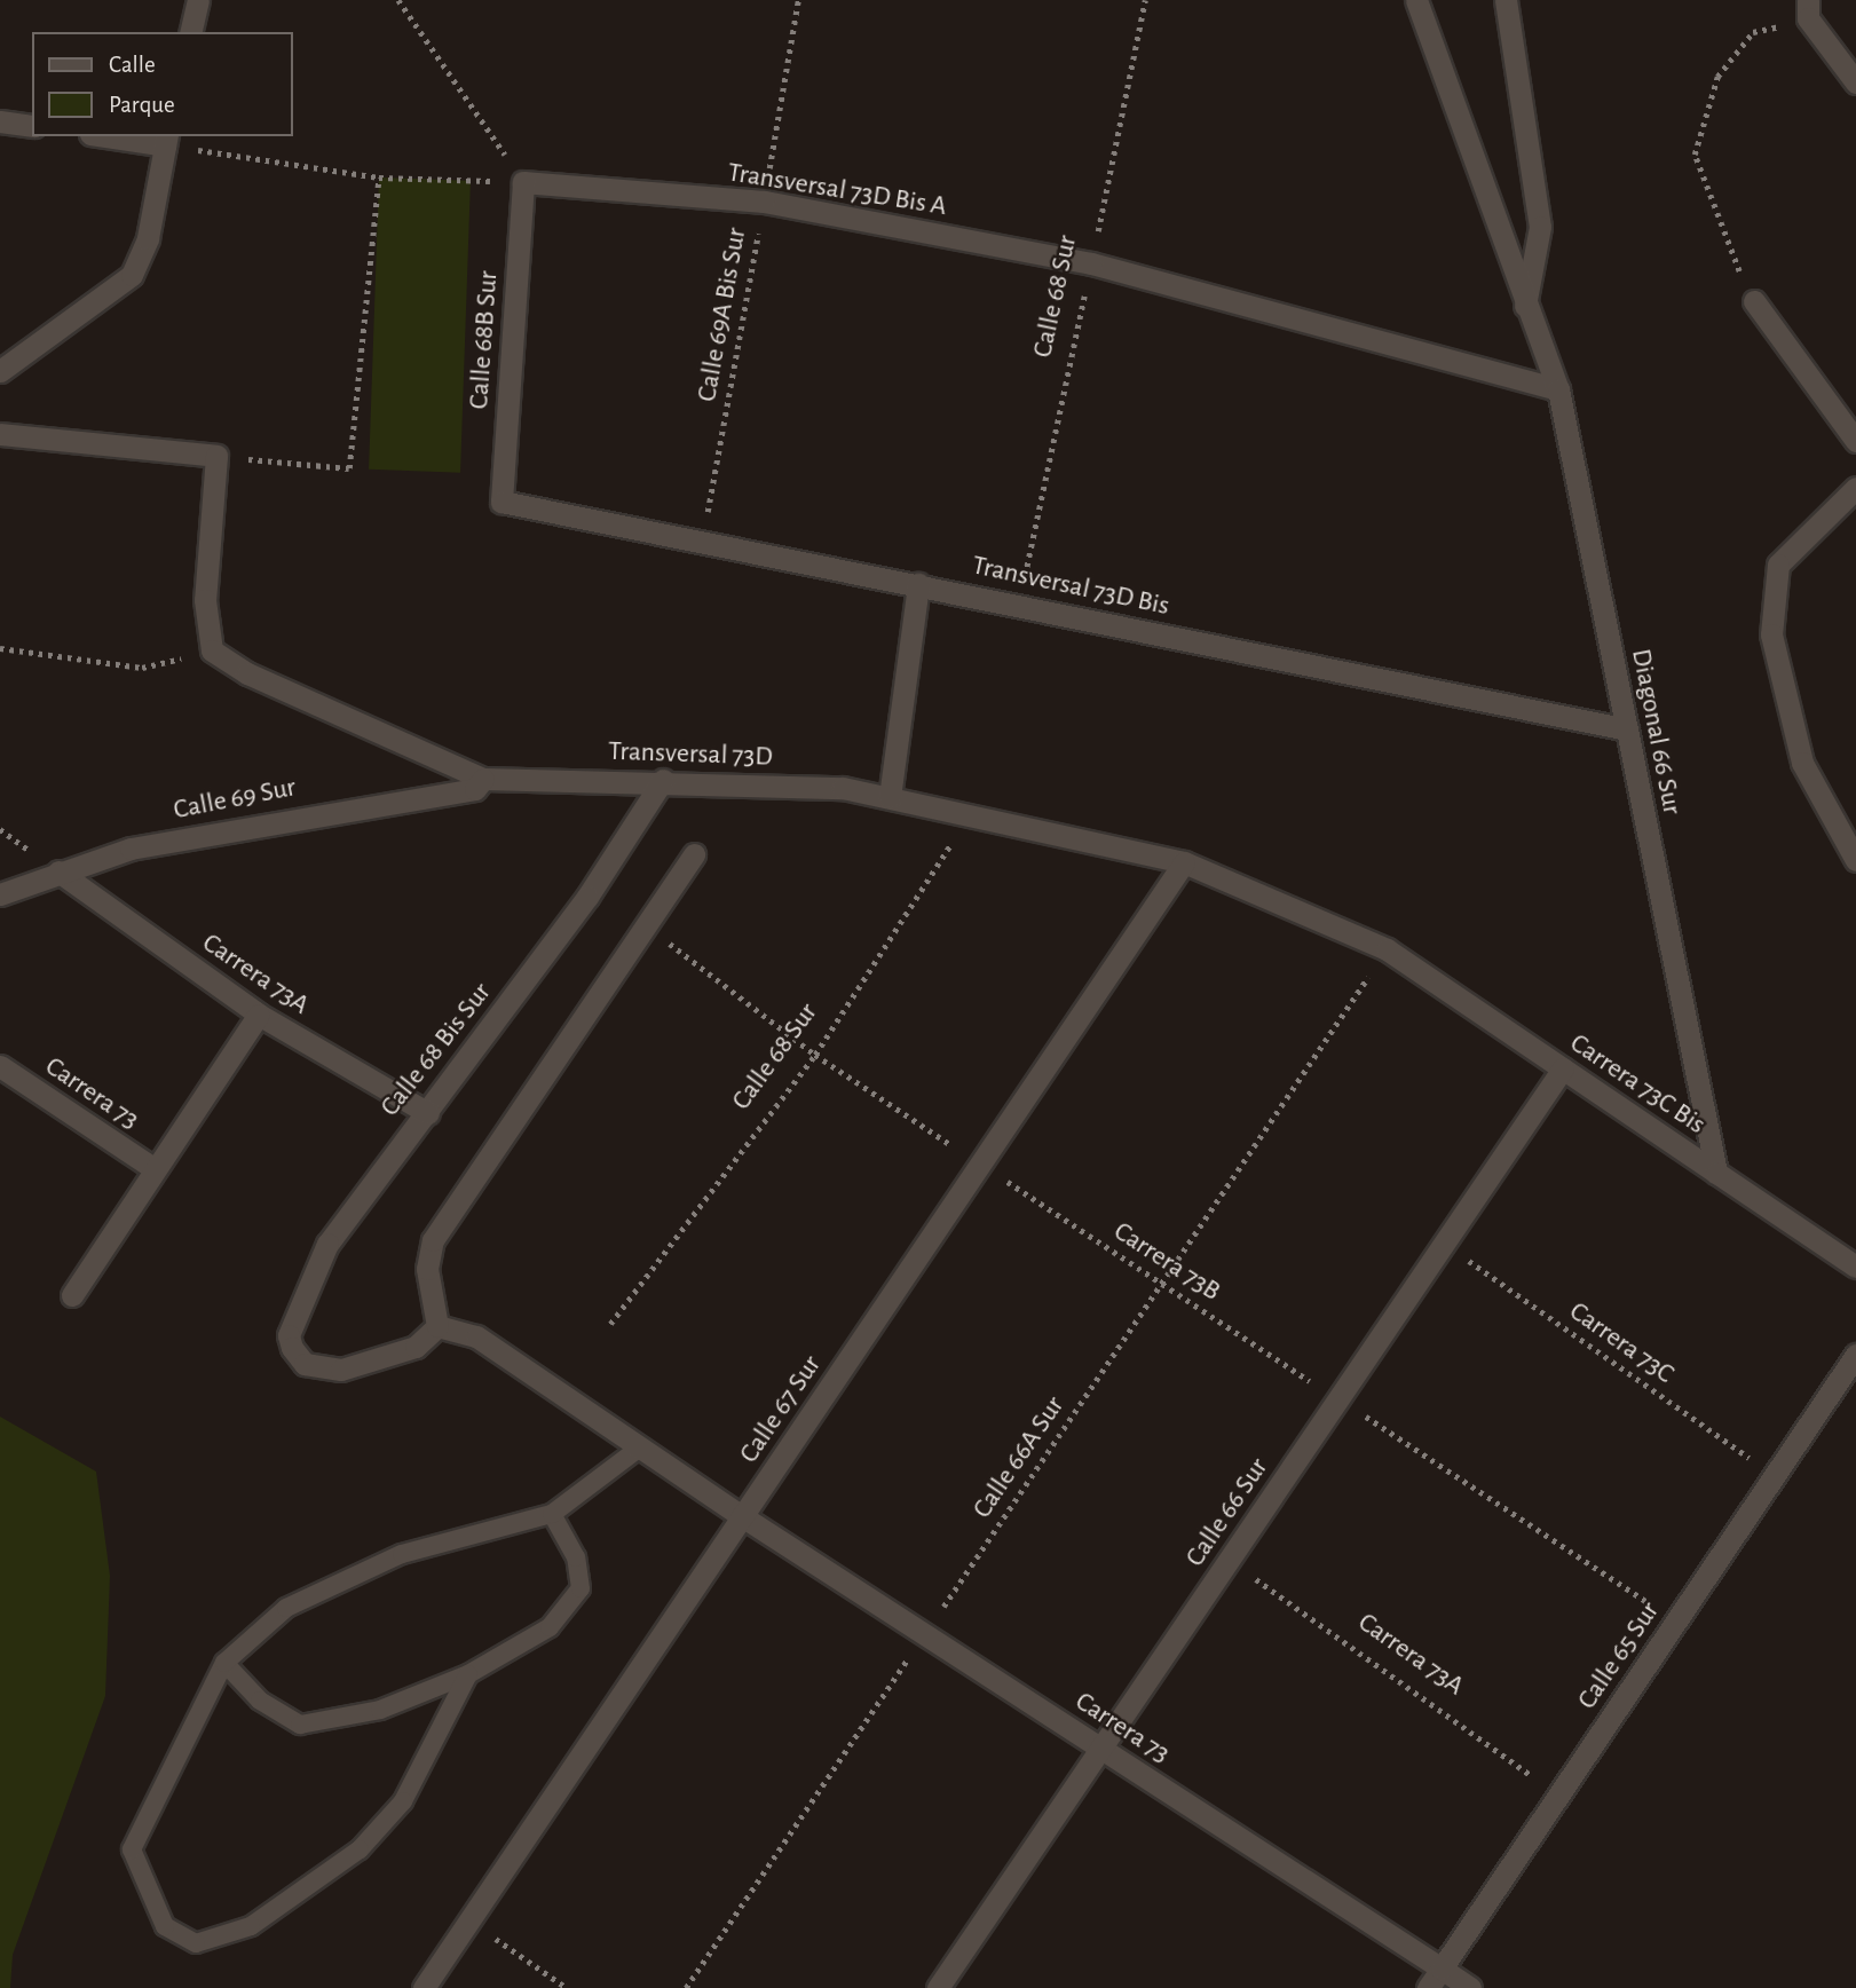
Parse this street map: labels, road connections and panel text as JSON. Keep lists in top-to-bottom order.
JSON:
{
  "streets": {
    "street": [
      "Transversal 73D Bis A",
      "Calle 68B Sur",
      "Transversal 73D Bis",
      "Diagonal 66 Sur",
      "Transversal 73D",
      "Calle 69 Sur",
      "Carrera 73A",
      "Calle 68 Bis Sur",
      "Carrera 73C Bis",
      "Carrera 73",
      "Calle 67 Sur",
      "Calle 66 Sur",
      "Calle 65 Sur"
    ],
    "path": [
      "Calle 68 Sur",
      "Calle 69A Bis Sur",
      "Carrera 73B",
      "Carrera 73C",
      "Calle 66A Sur"
    ]
  },
  "crossings": [
    ["Transversal 73D Bis A", "Calle 68 Sur"],
    ["Transversal 73D Bis A", "Calle 69A Bis Sur"],
    ["Transversal 73D Bis A", "Calle 68B Sur"],
    ["Transversal 73D Bis A", "Diagonal 66 Sur"],
    ["Calle 68 Sur", "Transversal 73D Bis"],
    ["Calle 68 Sur", "Transversal 73D"],
    ["Calle 68 Sur", "Carrera 73B"],
    ["Calle 69A Bis Sur", "Transversal 73D Bis"],
    ["Calle 68B Sur", "Transversal 73D Bis"],
    ["Transversal 73D Bis", "Diagonal 66 Sur"],
    ["Diagonal 66 Sur", "Carrera 73C Bis"],
    ["Transversal 73D", "Calle 69 Sur"],
    ["Transversal 73D", "Calle 68 Bis Sur"],
    ["Transversal 73D", "Carrera 73C Bis"],
    ["Transversal 73D", "Calle 67 Sur"],
    ["Transversal 73D", "Calle 66A Sur"],
    ["Calle 69 Sur", "Carrera 73A"],
    ["Carrera 73A", "Calle 68 Bis Sur"],
    ["Carrera 73A", "Calle 66 Sur"],
    ["Carrera 73A", "Calle 65 Sur"],
    ["Calle 68 Bis Sur", "Carrera 73"],
    ["Carrera 73C Bis", "Calle 66A Sur"],
    ["Carrera 73C Bis", "Calle 66 Sur"],
    ["Carrera 73", "Calle 67 Sur"],
    ["Carrera 73", "Calle 66A Sur"],
    ["Carrera 73", "Calle 66 Sur"],
    ["Carrera 73", "Calle 65 Sur"],
    ["Carrera 73B", "Calle 67 Sur"],
    ["Carrera 73B", "Calle 66A Sur"],
    ["Carrera 73B", "Calle 66 Sur"],
    ["Carrera 73B", "Calle 65 Sur"],
    ["Carrera 73C", "Calle 66 Sur"],
    ["Carrera 73C", "Calle 65 Sur"]
  ],
  "legend": ["Calle", "Parque"]
}
